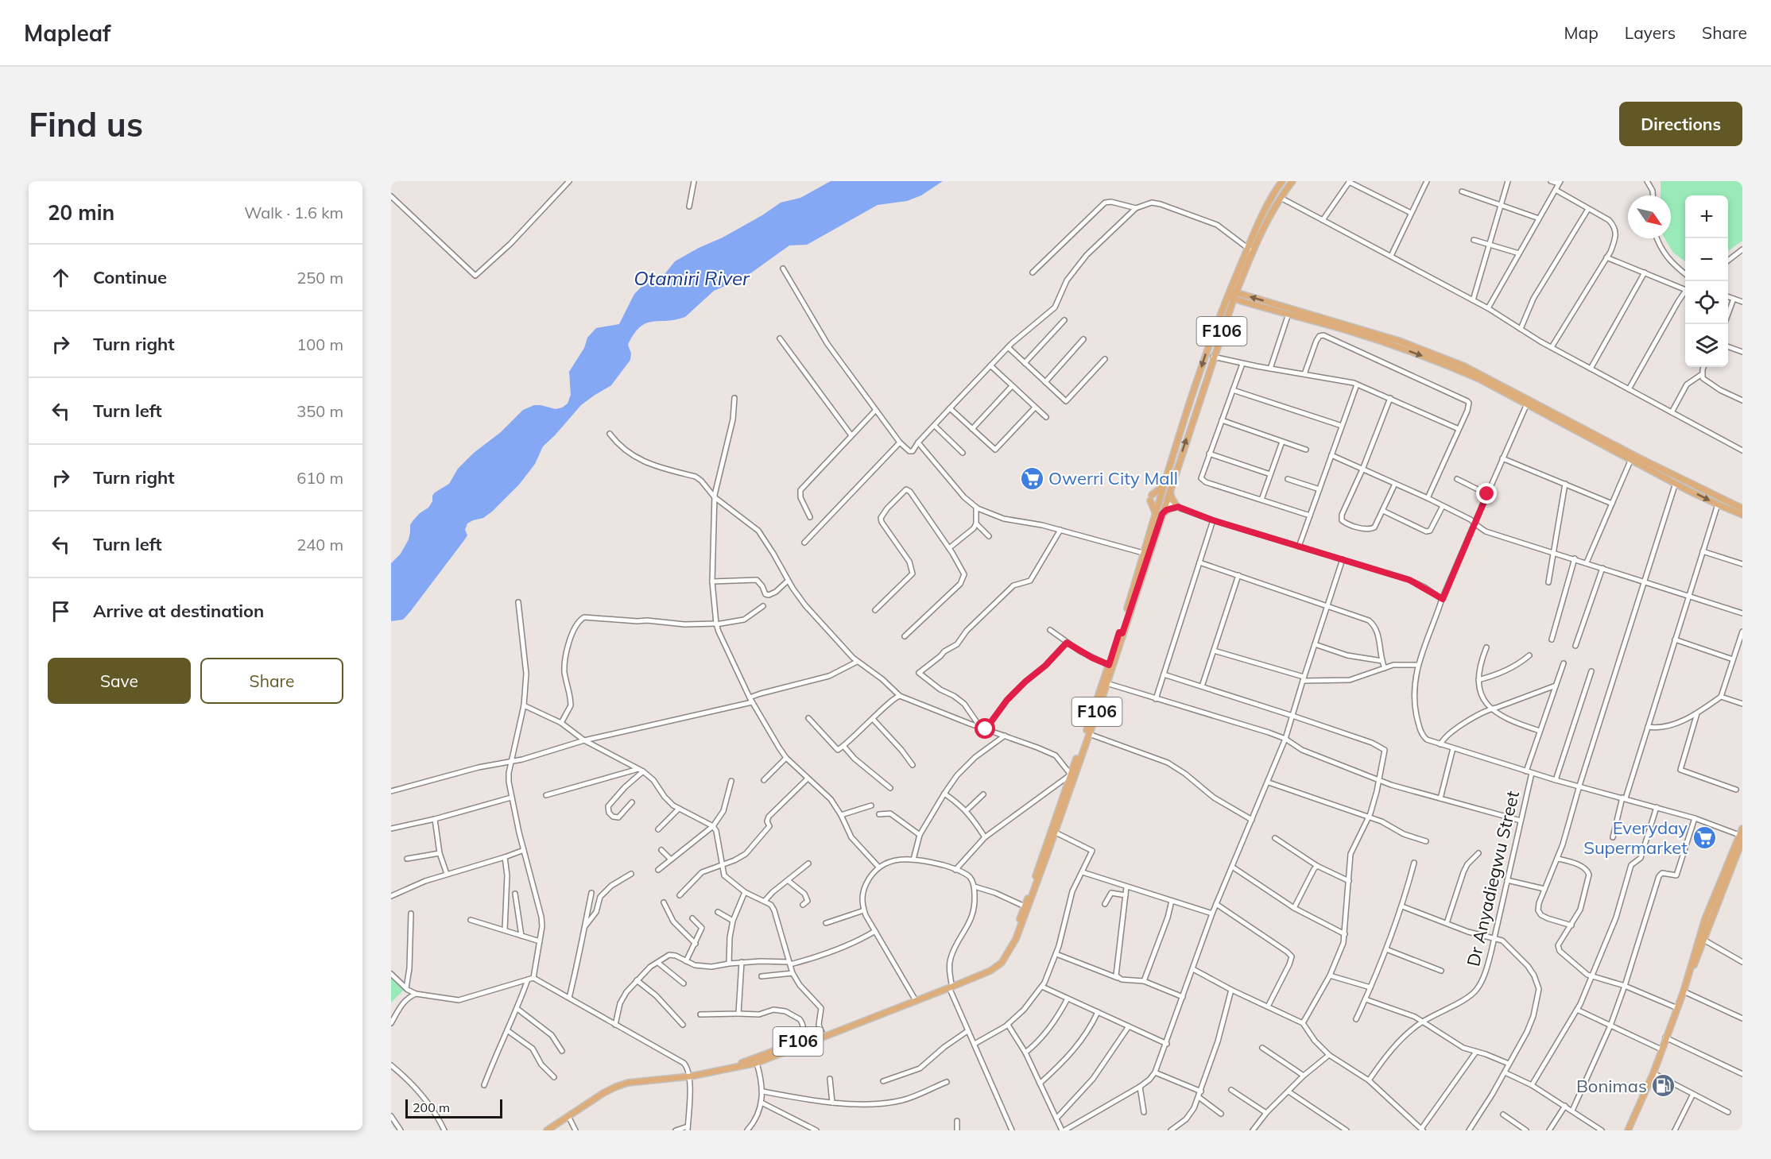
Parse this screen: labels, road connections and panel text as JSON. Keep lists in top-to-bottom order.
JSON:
{
  "streets": {
    "main road": ["F106"],
    "street": ["Dr Anyadiegwu Street"]
  },
  "water": ["Otamiri River"],
  "places": {
    "supermarket": ["Owerri City Mall", "Everyday Supermarket"],
    "fuel station": ["Bonimas"]
  },
  "scale_bar": "200 m",
  "north": "bottom right",
  "page": {
    "header": "Mapleaf",
    "nav": ["Map", "Layers", "Share"],
    "buttons": [
      "Directions",
      ["Save", "Share"]
    ],
    "title": "Find us",
    "heading": ["20 min", "Walk · 1.6 km"],
    "map_buttons": ["+", "−"],
    "list": [
      ["Continue", "250 m"],
      ["Turn right", "100 m"],
      ["Turn left", "350 m"],
      ["Turn right", "610 m"],
      ["Turn left", "240 m"],
      "Arrive at destination"
    ],
    "scale": "200 m"
  }
}
